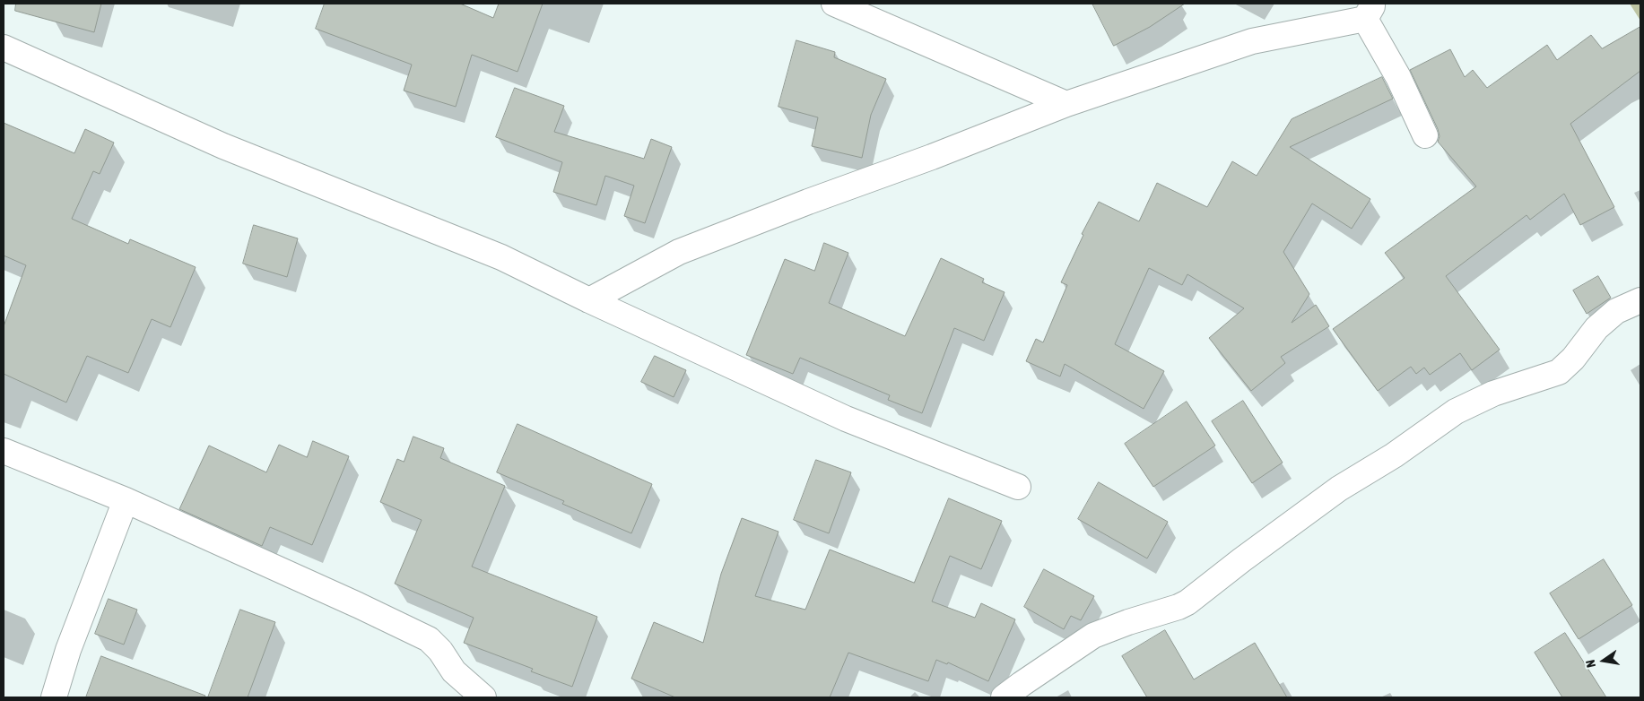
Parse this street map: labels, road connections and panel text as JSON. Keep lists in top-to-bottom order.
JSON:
{
  "north": "left"
}
